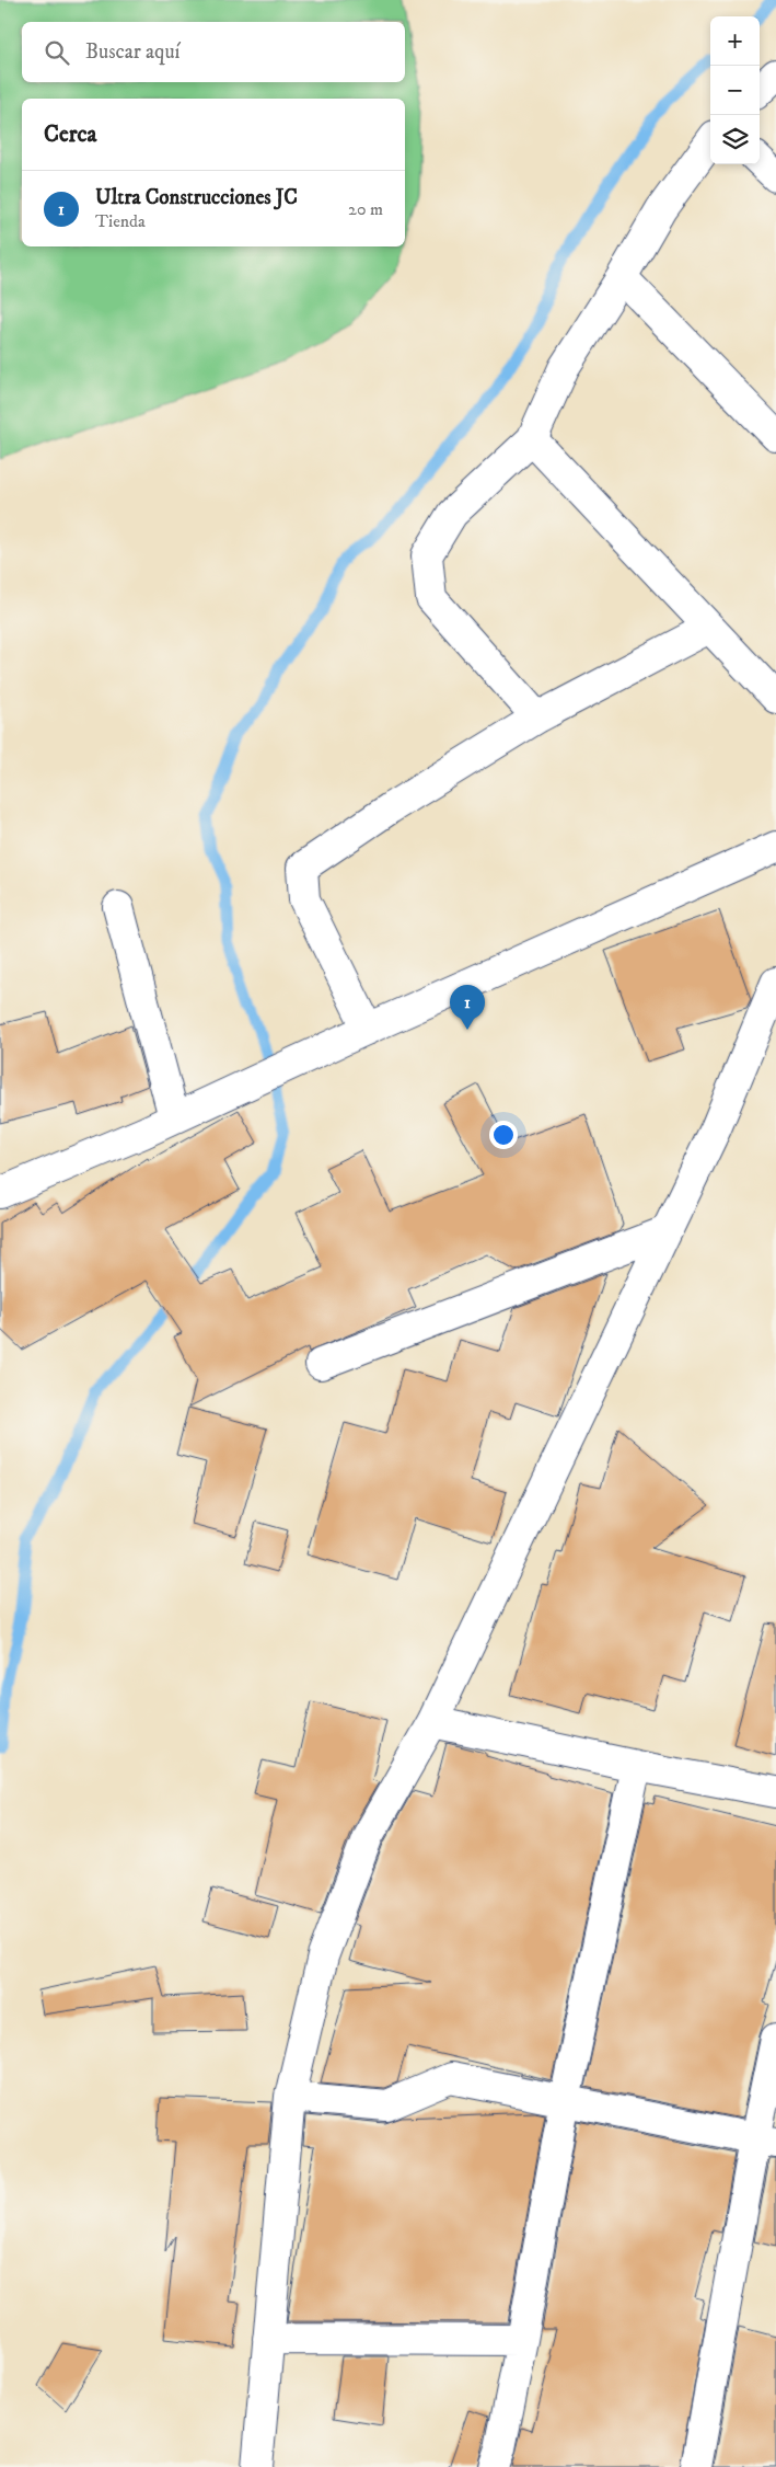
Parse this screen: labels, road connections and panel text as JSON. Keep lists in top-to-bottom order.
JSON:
{
  "page": {
    "map_buttons": ["+", "−"],
    "search": "Buscar aquí",
    "heading": "Cerca",
    "list": [
      {
        "mark": "1",
        "name": "Ultra Construcciones JC",
        "note": "Tienda",
        "value": "20 m"
      }
    ],
    "pins": "1"
  }
}
